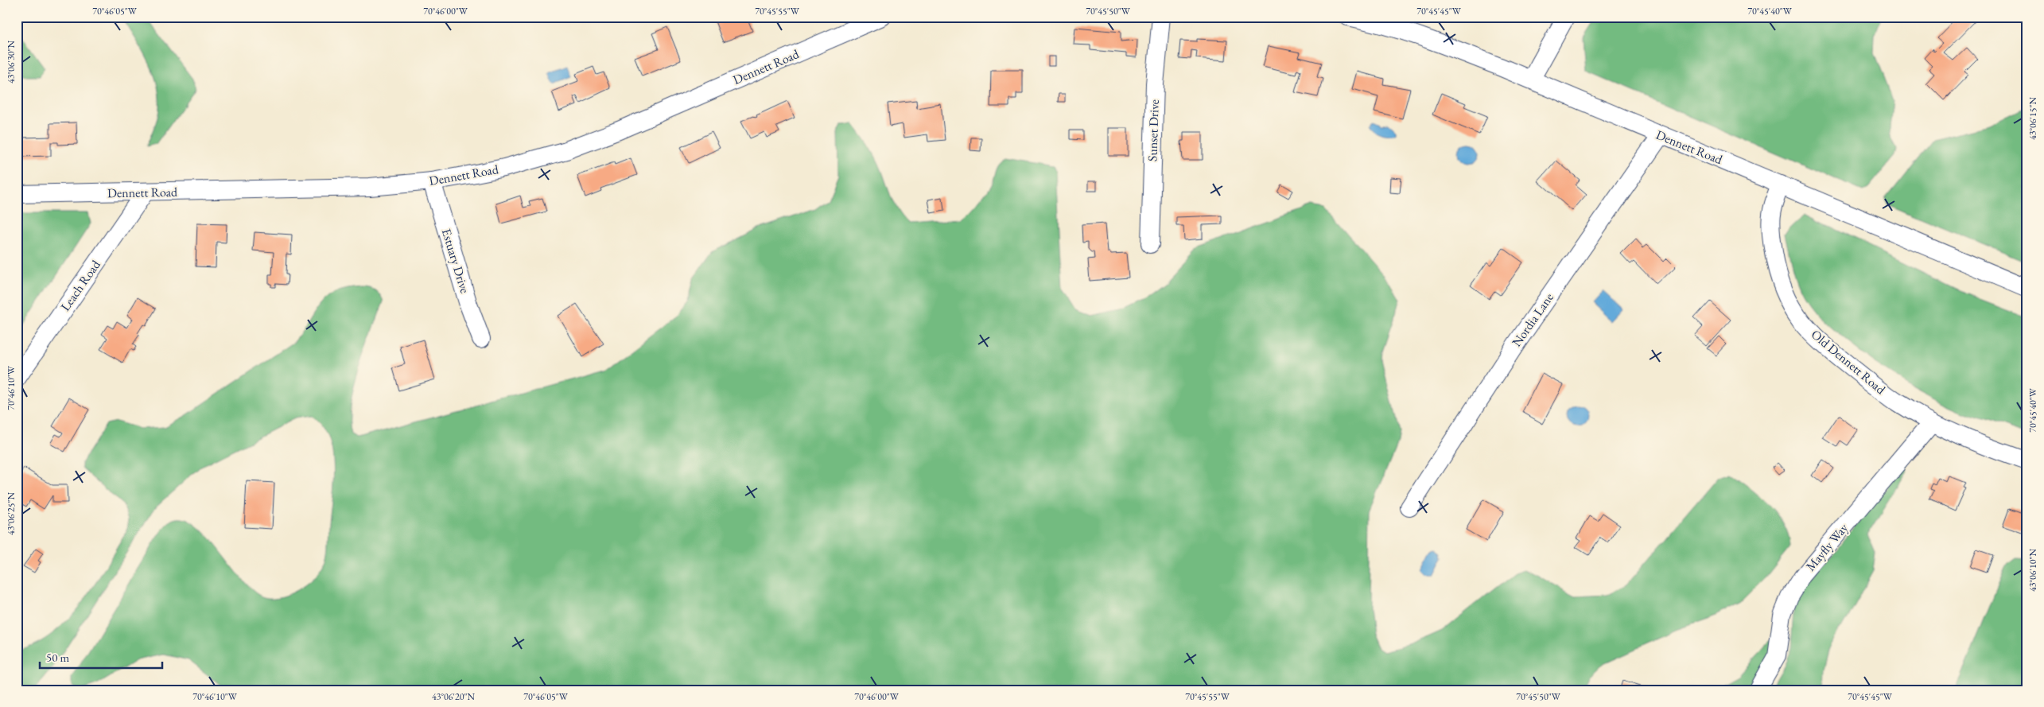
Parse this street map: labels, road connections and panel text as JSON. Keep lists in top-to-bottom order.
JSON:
{
  "streets": {
    "street": [
      "Dennett Road",
      "Sunset Drive",
      "Estuary Drive",
      "Leach Road",
      "Nordia Lane",
      "Old Dennett Road",
      "Mayfly Way"
    ]
  },
  "crossings": [
    ["Dennett Road", "Estuary Drive"],
    ["Dennett Road", "Leach Road"],
    ["Dennett Road", "Nordia Lane"],
    ["Dennett Road", "Old Dennett Road"],
    ["Old Dennett Road", "Mayfly Way"]
  ],
  "scale_bar": "50 m",
  "coordinates": [
    "70°46'05\"W",
    "70°46'00\"W",
    "70°45'55\"W",
    "70°45'50\"W",
    "70°45'45\"W",
    "70°45'40\"W",
    "43°06'30\"N",
    "43°06'15\"N",
    "70°46'10\"W",
    "43°06'25\"N",
    "43°06'10\"N",
    "43°06'20\"N"
  ]
}
